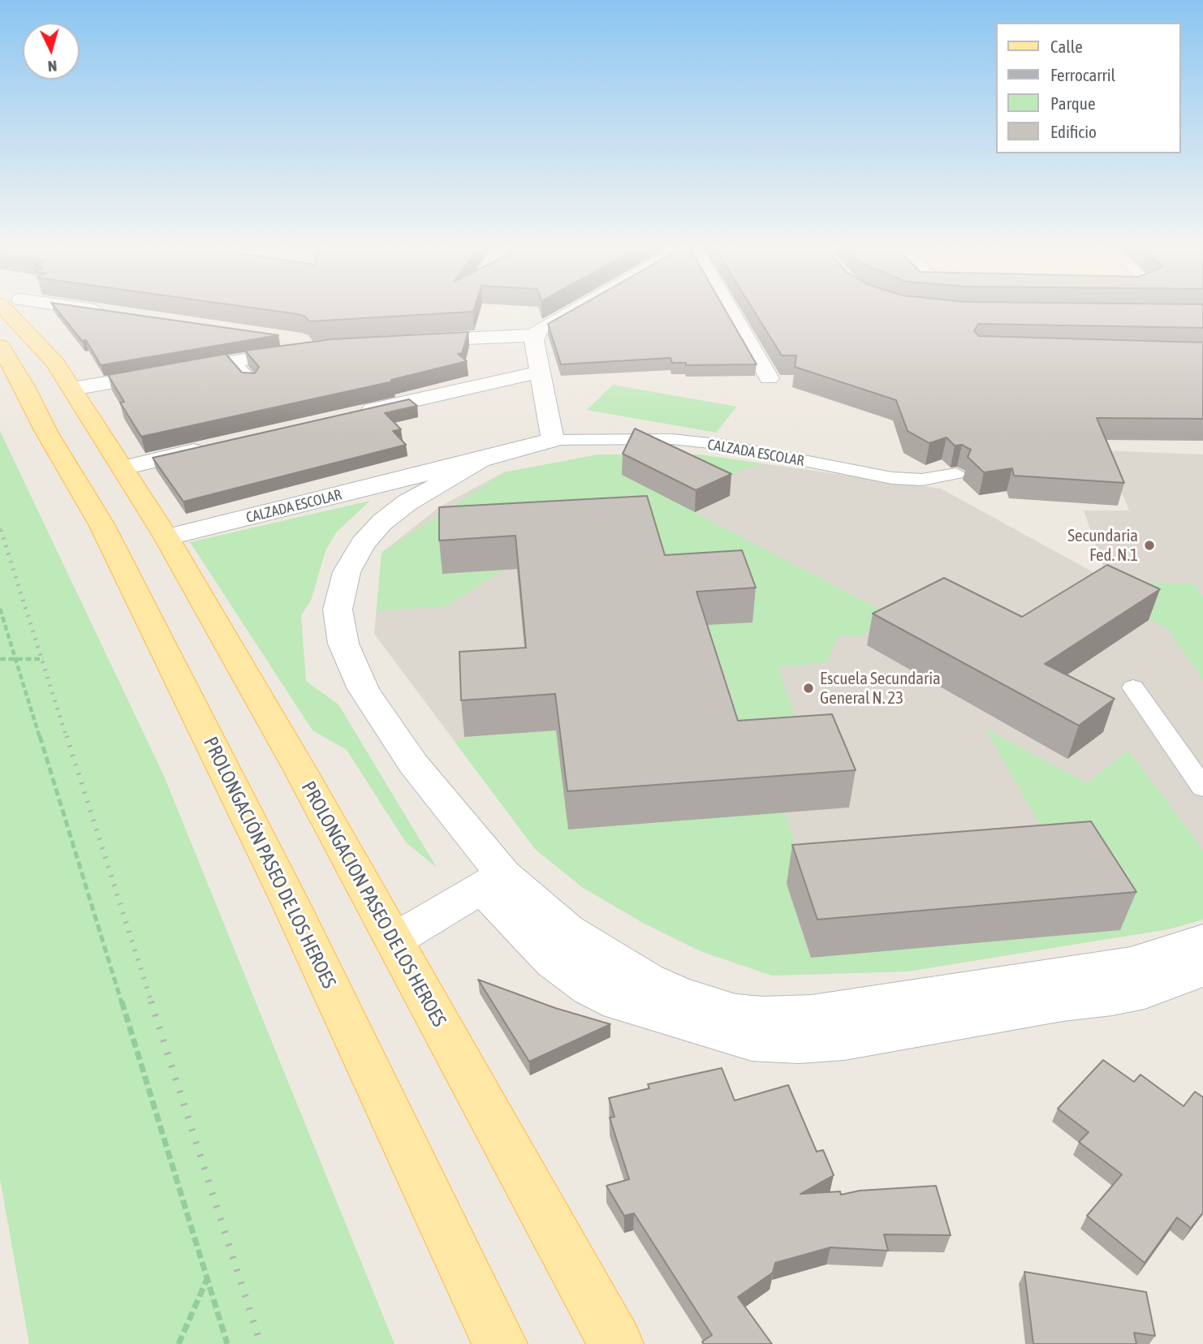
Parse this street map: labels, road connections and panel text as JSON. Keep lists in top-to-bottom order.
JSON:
{
  "streets": {
    "main road": ["PROLONGACIÓN PASEO DE LOS HEROES", "PROLONGACION PASEO DE LOS HEROES"],
    "street": ["CALZADA ESCOLAR"]
  },
  "crossings": [
    ["CALZADA ESCOLAR", "PROLONGACION PASEO DE LOS HEROES"]
  ],
  "places": ["Secundaria Fed. N.1", "Escuela Secundaria General N. 23"],
  "legend": [
    "Calle",
    "Ferrocarril",
    "Parque",
    "Edificio"
  ],
  "north": "bottom"
}
